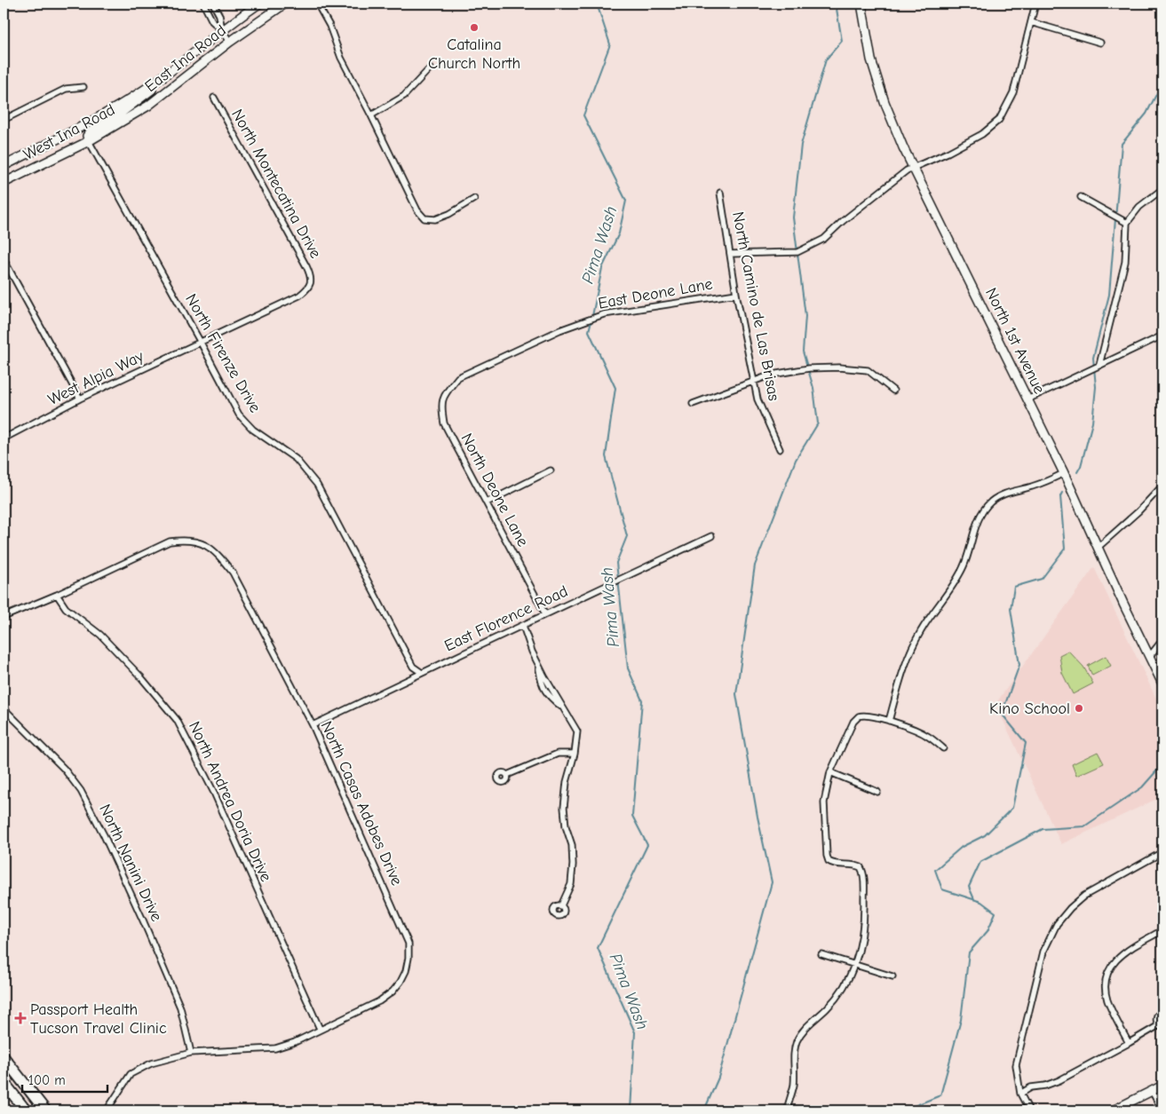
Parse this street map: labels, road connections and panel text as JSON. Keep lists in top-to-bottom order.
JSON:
{
  "streets": {
    "main road": ["East Ina Road", "West Ina Road", "North 1st Avenue"],
    "street": [
      "North Montecatina Drive",
      "East Deone Lane",
      "North Camino de Las Brisas",
      "North Firenze Drive",
      "West Alpia Way",
      "North Deone Lane",
      "East Florence Road",
      "North Andrea Doria Drive",
      "North Casas Adobes Drive",
      "North Nanini Drive"
    ]
  },
  "crossings": [
    ["East Ina Road", "West Ina Road"],
    ["West Ina Road", "North Firenze Drive"],
    ["North Montecatina Drive", "West Alpia Way"],
    ["East Deone Lane", "North Camino de Las Brisas"],
    ["East Deone Lane", "North Deone Lane"],
    ["North Firenze Drive", "West Alpia Way"],
    ["North Firenze Drive", "East Florence Road"],
    ["North Deone Lane", "East Florence Road"],
    ["East Florence Road", "North Casas Adobes Drive"],
    ["North Andrea Doria Drive", "North Casas Adobes Drive"],
    ["North Casas Adobes Drive", "North Nanini Drive"]
  ],
  "water": ["Pima Wash"],
  "places": {
    "other": ["Catalina Church North", "Kino School"],
    "health": ["Passport Health Tucson Travel Clinic"]
  },
  "scale_bar": "100 m"
}
